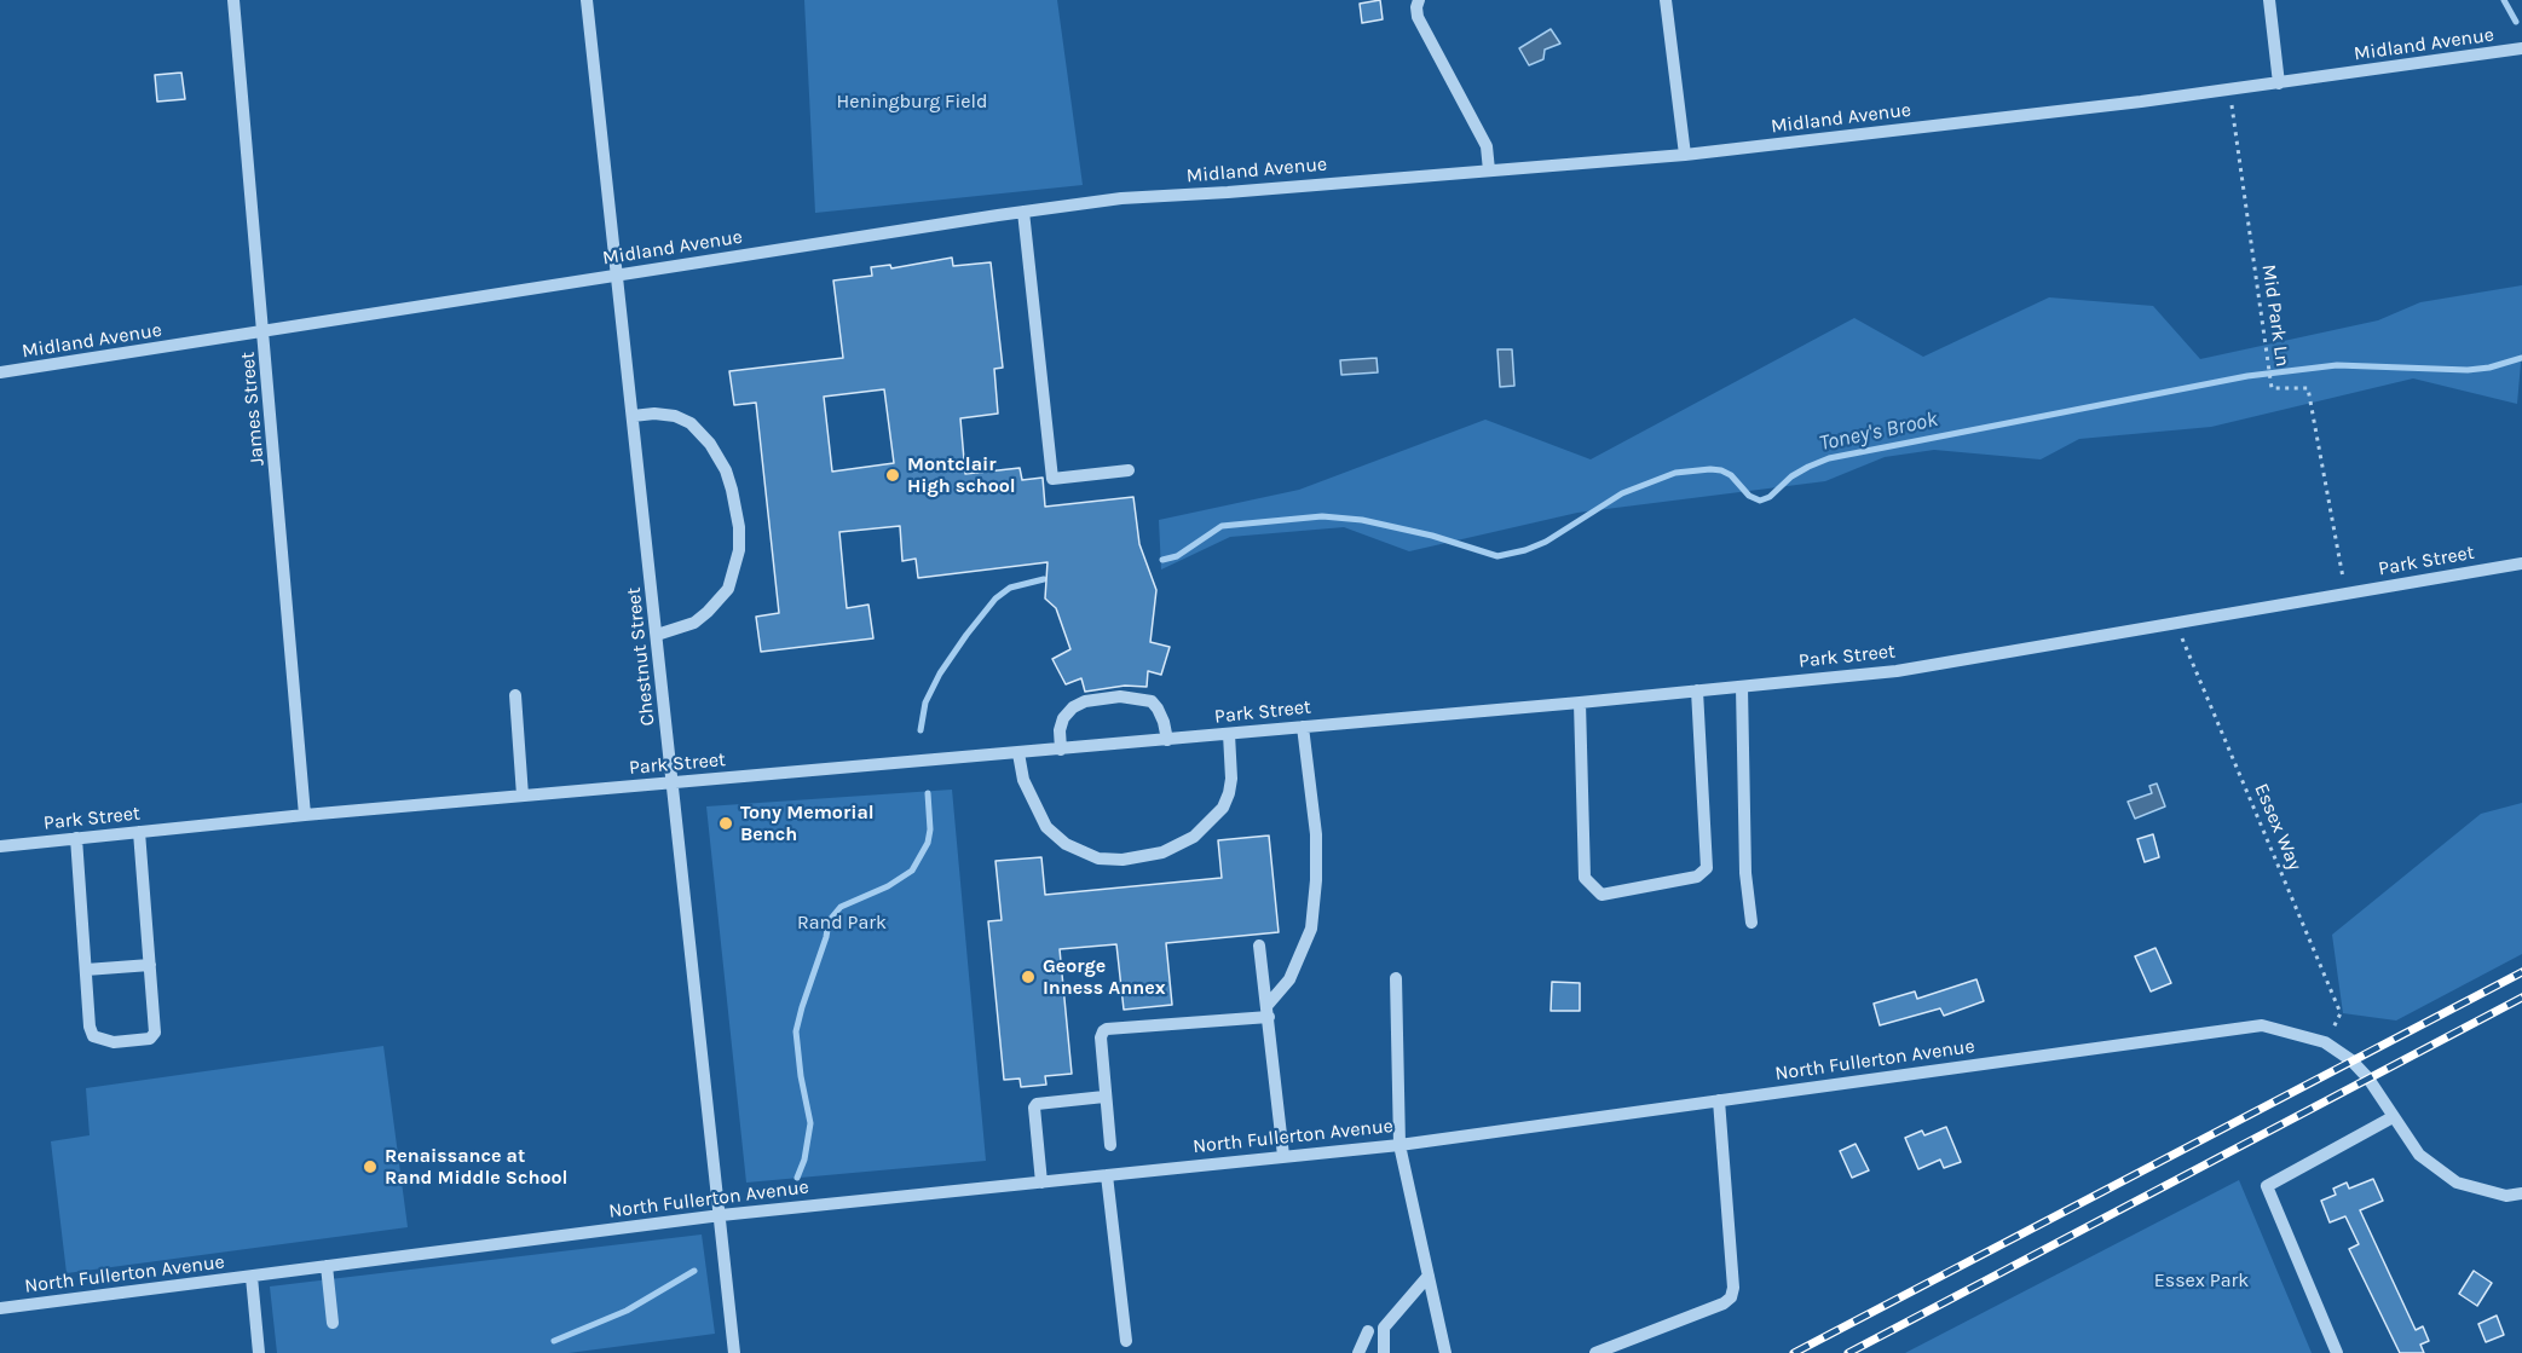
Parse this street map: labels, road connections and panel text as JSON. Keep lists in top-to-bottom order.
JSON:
{
  "streets": {
    "street": [
      "Midland Avenue",
      "James Street",
      "Park Street",
      "Chestnut Street",
      "North Fullerton Avenue"
    ],
    "path": ["Mid Park Ln", "Essex Way"]
  },
  "crossings": [
    ["Midland Avenue", "Mid Park Ln"],
    ["Midland Avenue", "James Street"],
    ["Midland Avenue", "Chestnut Street"],
    ["Mid Park Ln", "Park Street"],
    ["James Street", "Park Street"],
    ["Park Street", "Chestnut Street"],
    ["Park Street", "Essex Way"],
    ["Chestnut Street", "North Fullerton Avenue"],
    ["Essex Way", "North Fullerton Avenue"]
  ],
  "water": ["Toney's Brook"],
  "parks": ["Heningburg Field", "Rand Park", "Essex Park"],
  "places": [
    "Montclair High school",
    "Tony Memorial Bench",
    "George Inness Annex",
    "Renaissance at Rand Middle School"
  ]
}
